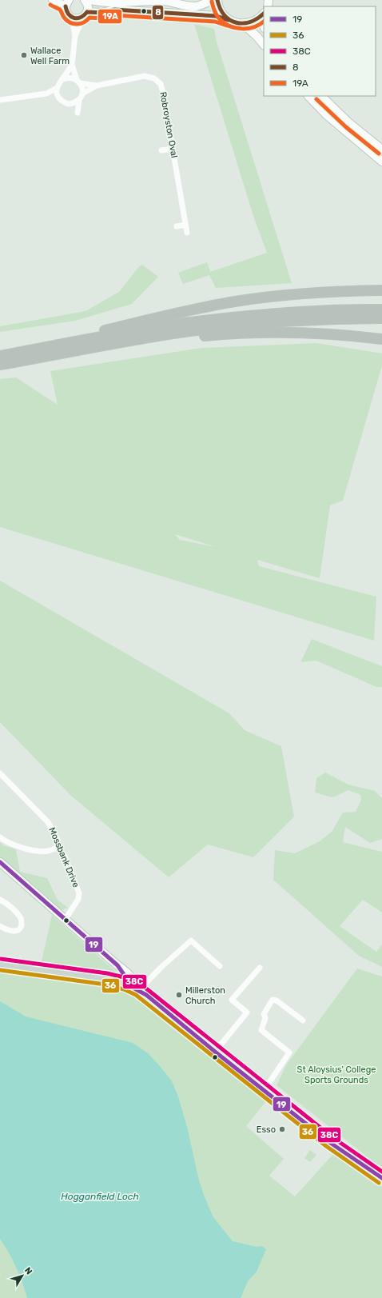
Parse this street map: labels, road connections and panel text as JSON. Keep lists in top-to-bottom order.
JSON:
{
  "streets": {
    "street": ["Robroyston Oval", "Mossbank Drive"]
  },
  "water": ["Hogganfield Loch"],
  "parks": ["St Aloysius' College Sports Grounds"],
  "places": ["Wallace Well Farm", "Millerston Church", "Esso"],
  "lines": [
    "transit line 8",
    "transit line 19A",
    "transit line 19",
    "transit line 38C",
    "transit line 36"
  ],
  "legend": [
    "19",
    "36",
    "38C",
    "8",
    "19A"
  ],
  "north": "top right"
}
